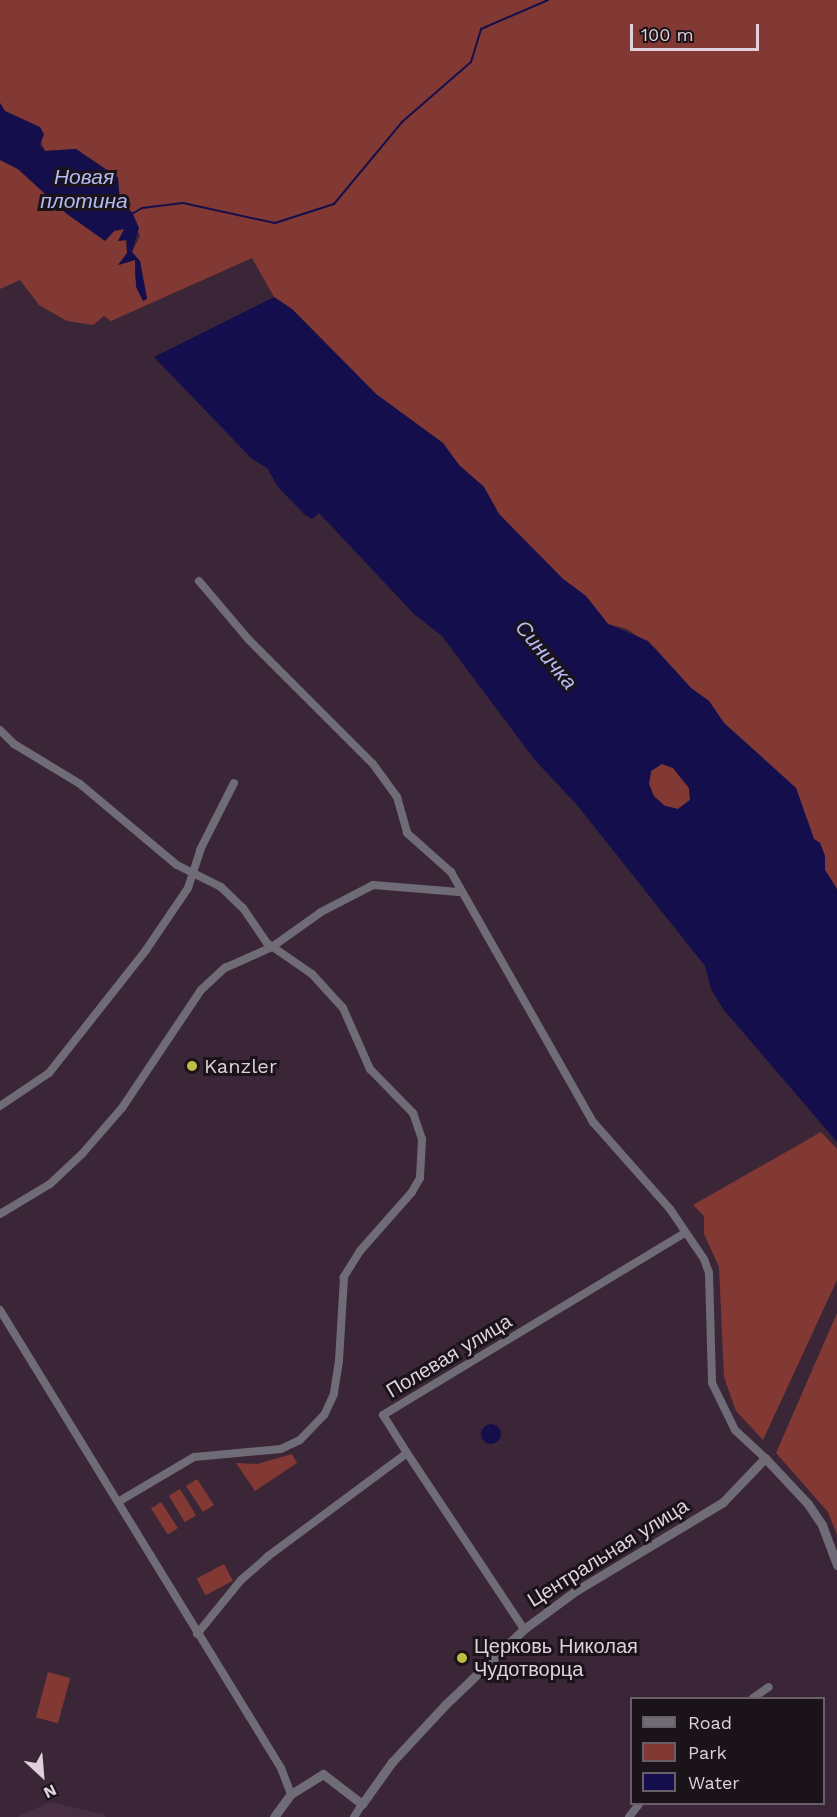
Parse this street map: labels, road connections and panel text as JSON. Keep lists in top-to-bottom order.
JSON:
{
  "streets": {
    "street": ["Полевая улица", "Центральная улица"]
  },
  "water": ["Новая плотина", "Синичка"],
  "places": ["Kanzler", "Церковь Николая Чудотворца"],
  "legend": ["Road", "Park", "Water"],
  "scale_bar": "100 m",
  "north": "bottom right"
}
